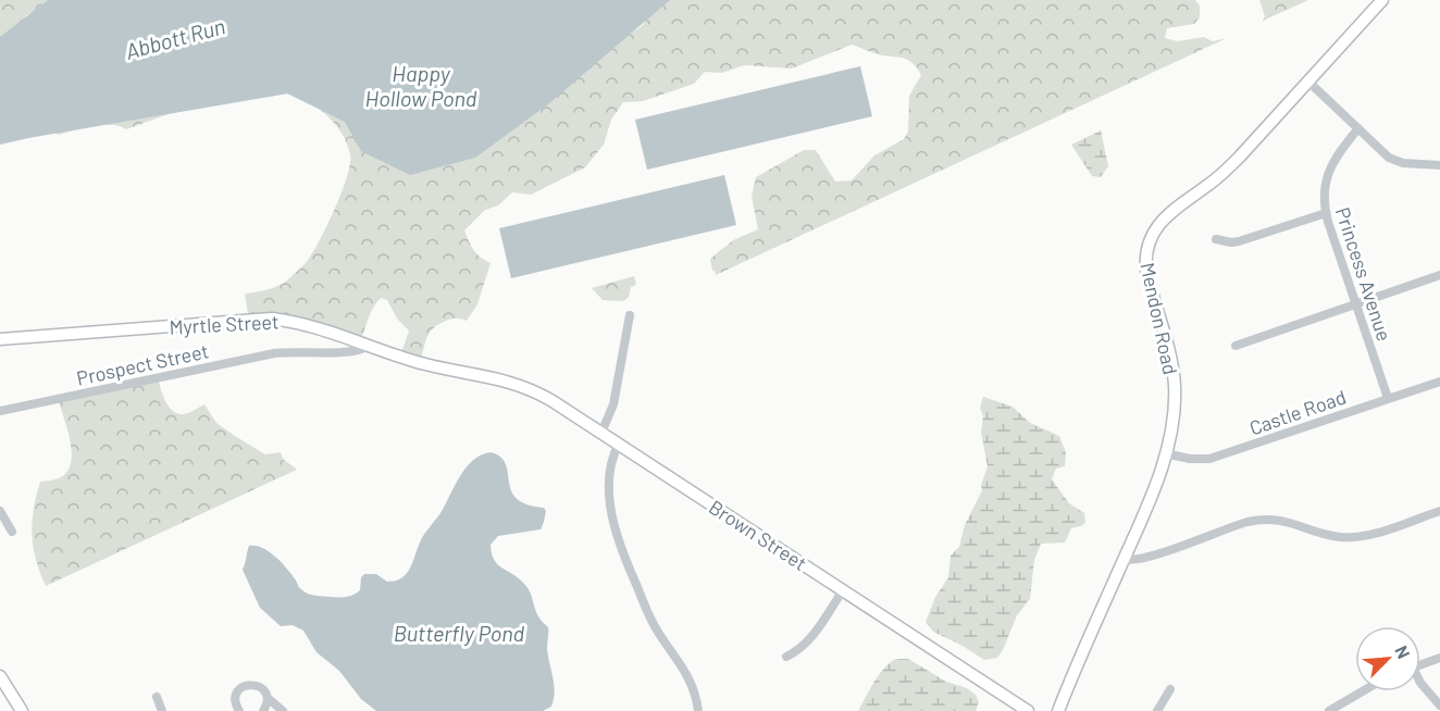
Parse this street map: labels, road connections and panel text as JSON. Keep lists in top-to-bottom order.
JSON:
{
  "streets": {
    "street": [
      "Princess Avenue",
      "Mendon Road",
      "Myrtle Street",
      "Prospect Street",
      "Castle Road",
      "Brown Street"
    ]
  },
  "crossings": [
    ["Princess Avenue", "Castle Road"],
    ["Mendon Road", "Castle Road"],
    ["Myrtle Street", "Prospect Street"],
    ["Myrtle Street", "Brown Street"]
  ],
  "water": ["Abbott Run", "Happy Hollow Pond", "Butterfly Pond"],
  "north": "top right"
}
